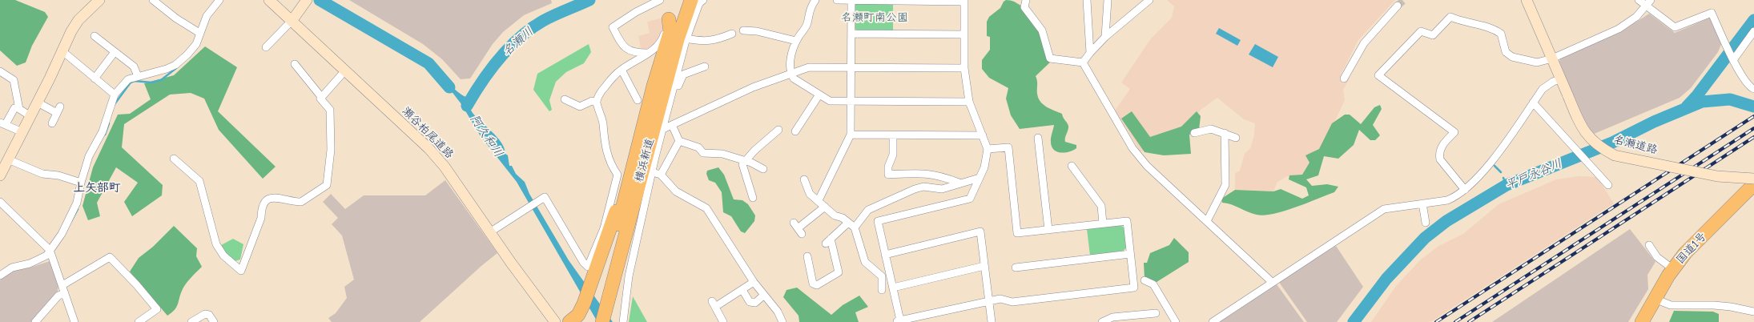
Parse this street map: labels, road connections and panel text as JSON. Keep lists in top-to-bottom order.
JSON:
{
  "streets": {
    "highway": ["横浜新道", "国道1号"],
    "street": ["瀬谷柏尾道路", "名瀬道路"]
  },
  "crossings": [
    ["名瀬道路", "国道1号"]
  ],
  "districts": ["上矢部町"],
  "water": ["名瀬川", "阿久和川", "平戸永谷川"],
  "parks": ["名瀬町南公園"]
}
